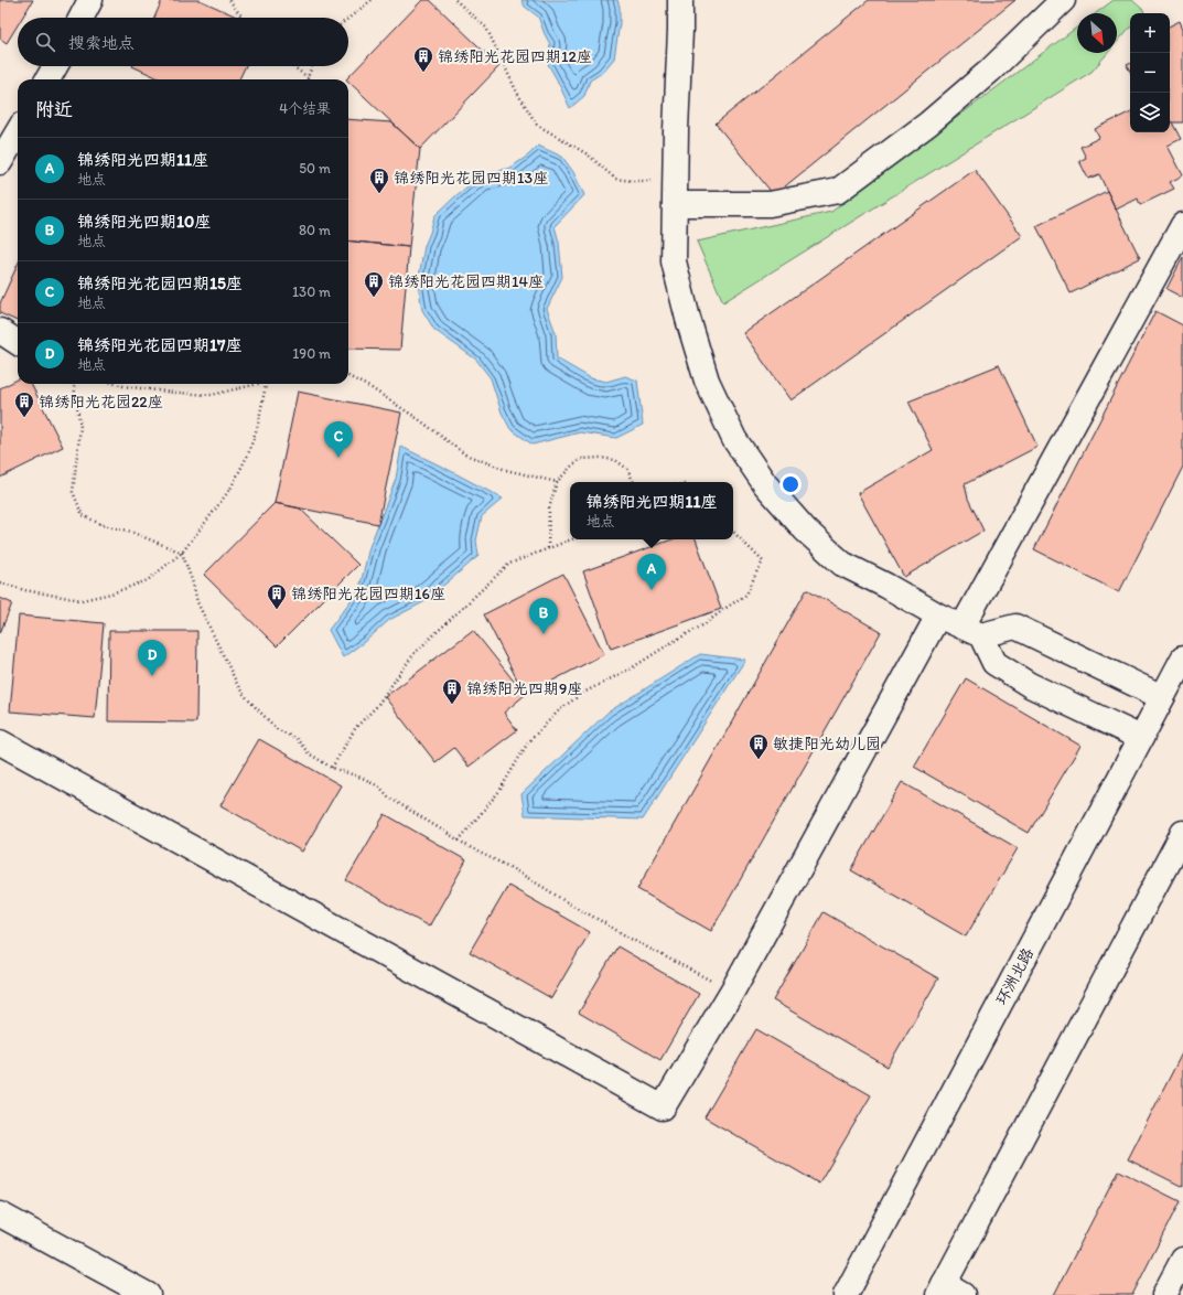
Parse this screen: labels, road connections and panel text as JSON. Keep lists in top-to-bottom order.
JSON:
{
  "streets": {
    "street": ["环洲北路"]
  },
  "places": {
    "building": [
      "锦绣阳光花园四期12座",
      "锦绣阳光花园四期13座",
      "锦绣阳光花园四期14座",
      "锦绣阳光花园22座",
      "锦绣阳光花园四期16座",
      "锦绣阳光四期9座",
      "敏捷阳光幼儿园"
    ]
  },
  "north": "bottom right",
  "page": {
    "map_buttons": ["+", "−"],
    "search": "搜索地点",
    "heading": ["附近", "4个结果"],
    "list": [
      {
        "mark": "A",
        "name": "锦绣阳光四期11座",
        "note": "地点",
        "value": "50 m"
      },
      {
        "mark": "B",
        "name": "锦绣阳光四期10座",
        "note": "地点",
        "value": "80 m"
      },
      {
        "mark": "C",
        "name": "锦绣阳光花园四期15座",
        "note": "地点",
        "value": "130 m"
      },
      {
        "mark": "D",
        "name": "锦绣阳光花园四期17座",
        "note": "地点",
        "value": "190 m"
      }
    ],
    "pins": [
      "C",
      "A",
      "B",
      "D"
    ],
    "popup": ["锦绣阳光四期11座", "地点"]
  }
}
